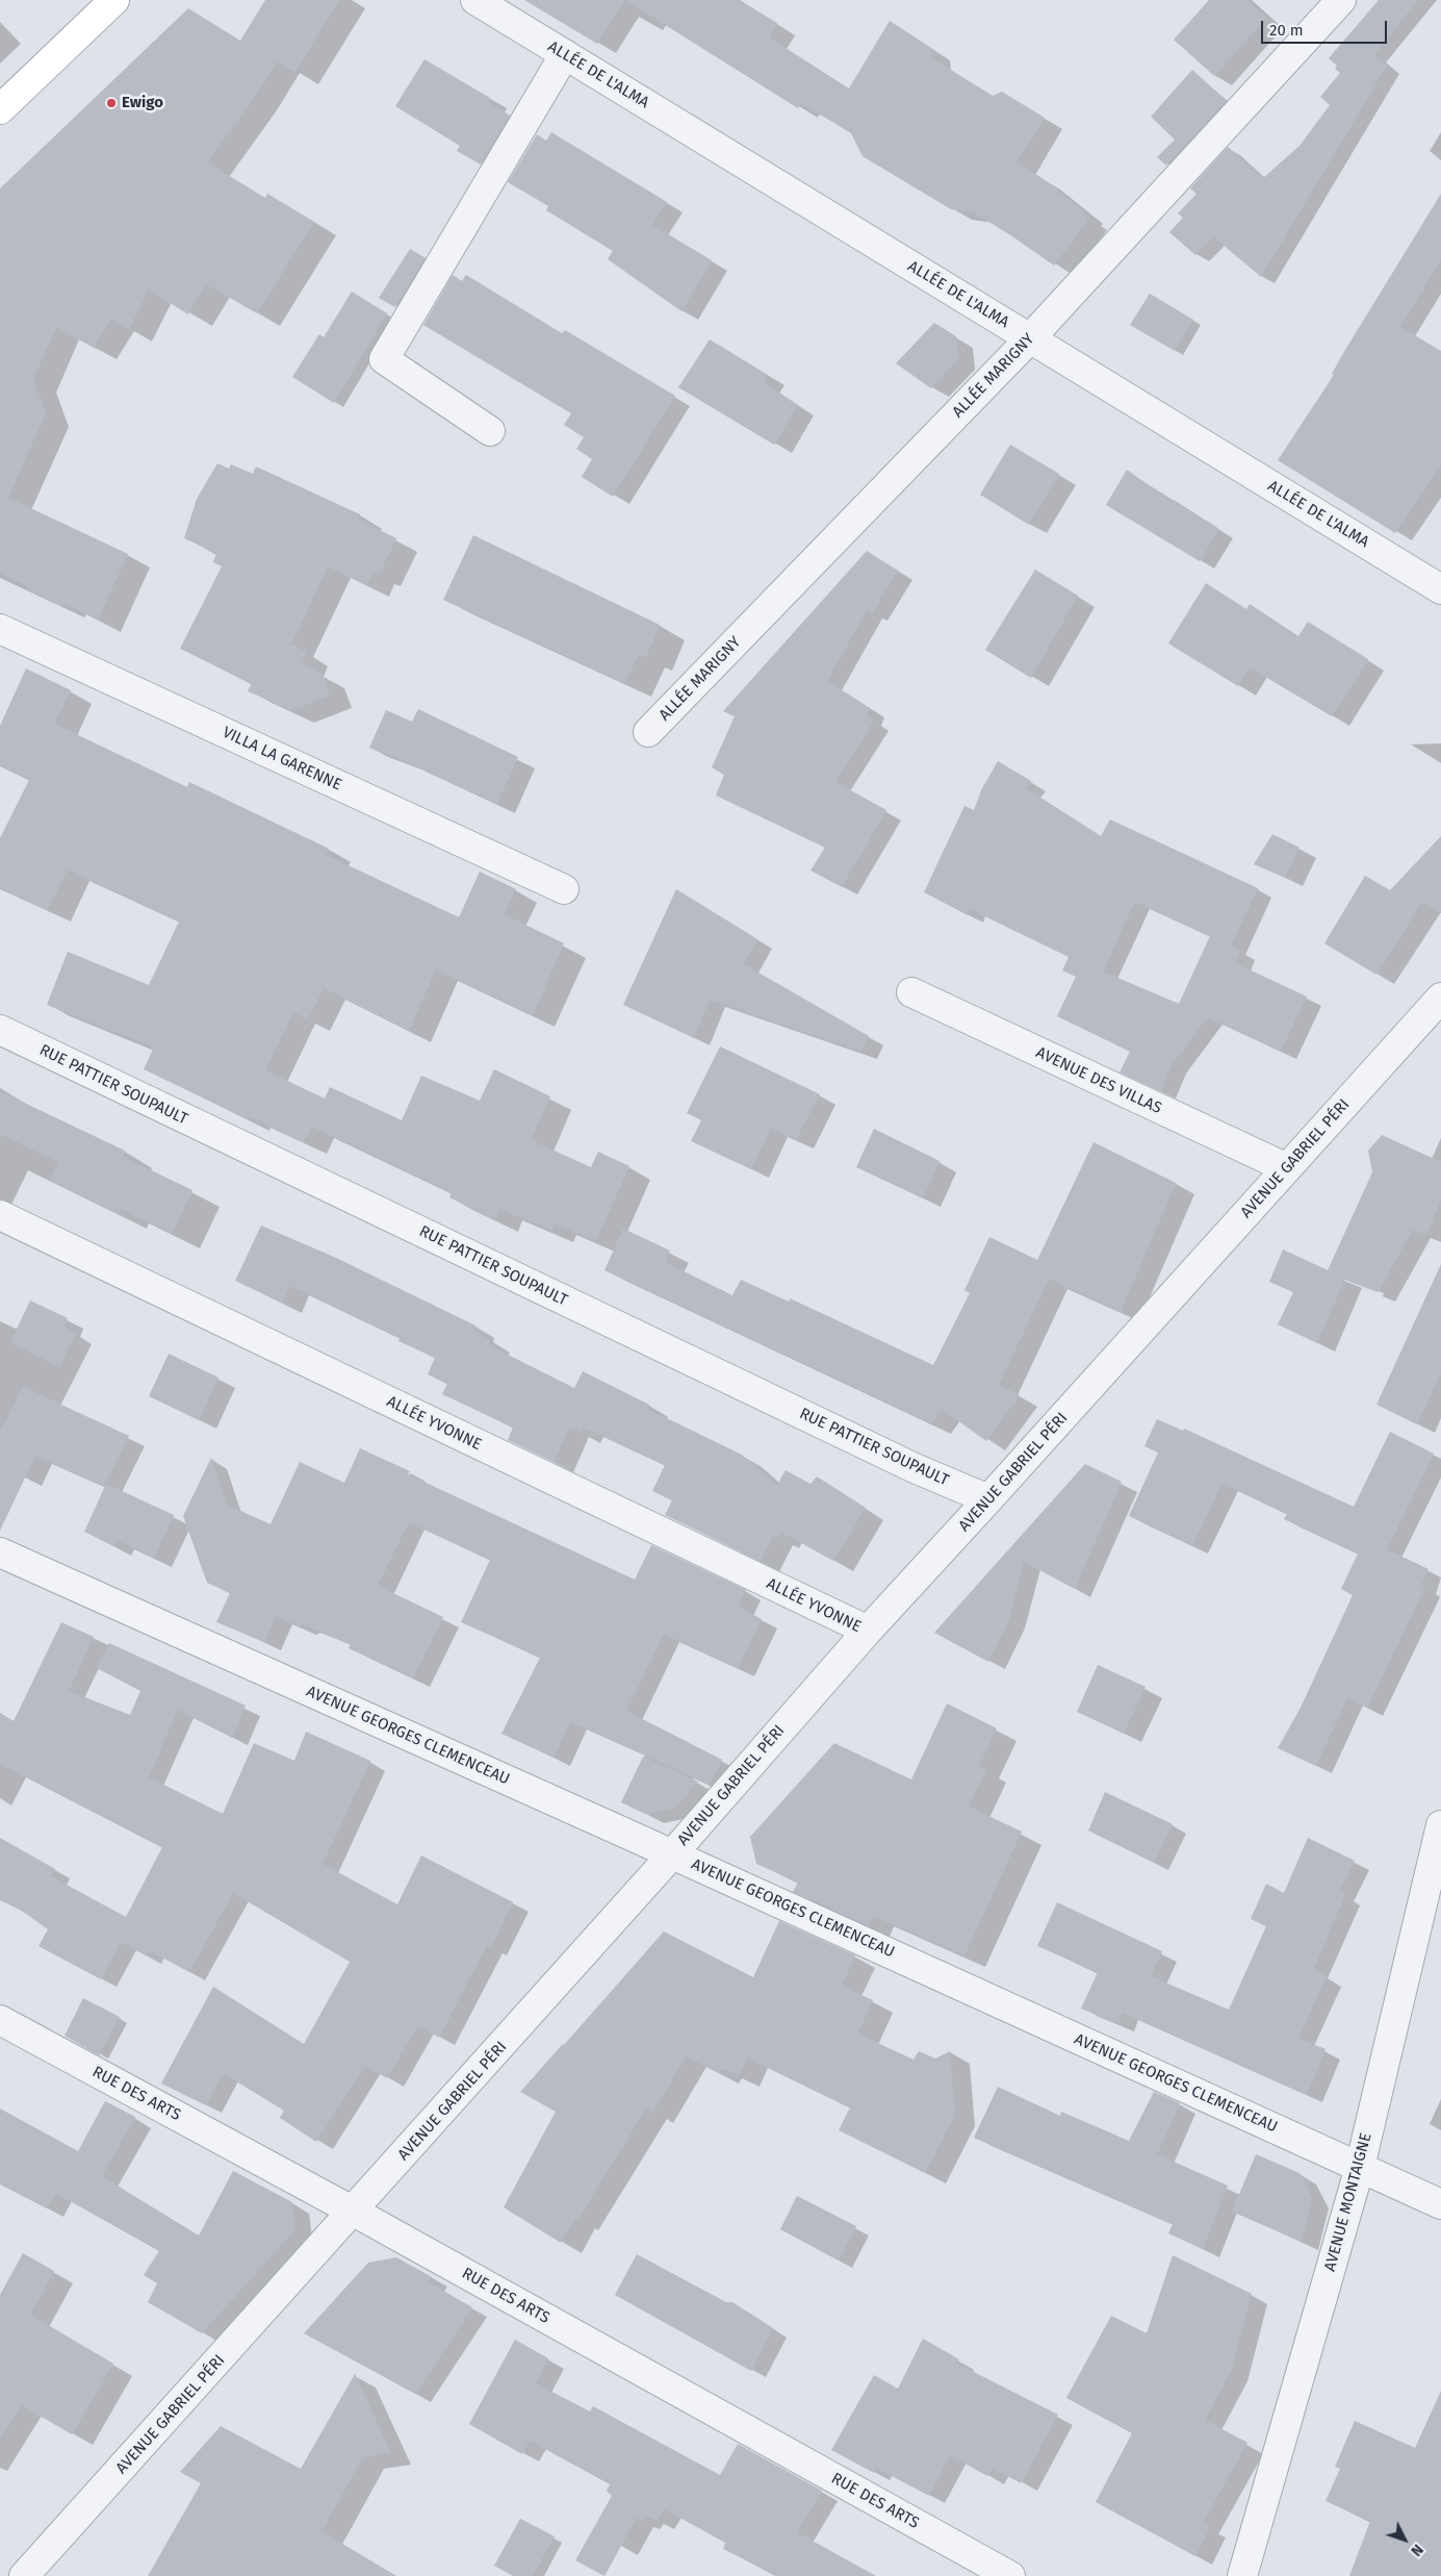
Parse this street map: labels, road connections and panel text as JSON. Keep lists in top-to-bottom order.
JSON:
{
  "streets": {
    "street": [
      "ALLÉE DE L'ALMA",
      "ALLÉE MARIGNY",
      "VILLA LA GARENNE",
      "AVENUE DES VILLAS",
      "RUE PATTIER SOUPAULT",
      "AVENUE GABRIEL PÉRI",
      "ALLÉE YVONNE",
      "AVENUE GEORGES CLEMENCEAU",
      "RUE DES ARTS",
      "AVENUE MONTAIGNE"
    ]
  },
  "crossings": [
    ["ALLÉE DE L'ALMA", "ALLÉE MARIGNY"],
    ["AVENUE DES VILLAS", "AVENUE GABRIEL PÉRI"],
    ["RUE PATTIER SOUPAULT", "AVENUE GABRIEL PÉRI"],
    ["AVENUE GABRIEL PÉRI", "ALLÉE YVONNE"],
    ["AVENUE GABRIEL PÉRI", "AVENUE GEORGES CLEMENCEAU"],
    ["AVENUE GABRIEL PÉRI", "RUE DES ARTS"],
    ["AVENUE GEORGES CLEMENCEAU", "AVENUE MONTAIGNE"]
  ],
  "places": ["Ewigo"],
  "scale_bar": "20 m",
  "north": "bottom right"
}
